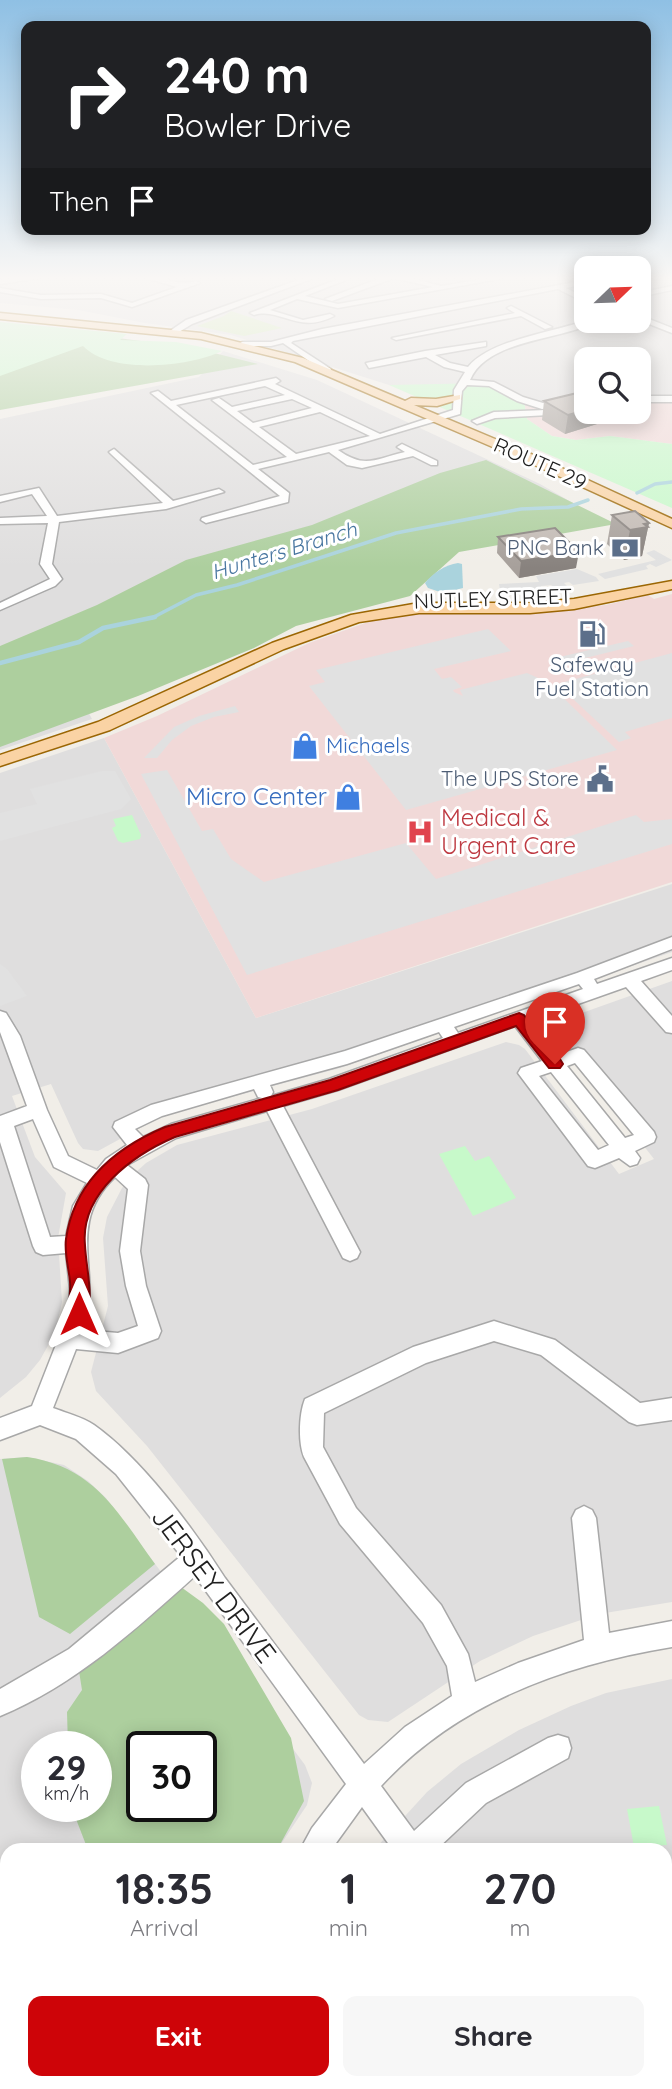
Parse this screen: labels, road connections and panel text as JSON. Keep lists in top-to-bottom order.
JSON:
{
  "streets": {
    "main road": ["ROUTE 29", "NUTLEY STREET"],
    "street": ["JERSEY DRIVE"]
  },
  "water": ["Hunters Branch"],
  "places": {
    "bank": ["PNC Bank"],
    "fuel station": ["Safeway Fuel Station"],
    "shop": ["Michaels", "Micro Center"],
    "public building": ["The UPS Store"],
    "hospital": ["Medical & Urgent Care"]
  },
  "north": "top right",
  "page": {
    "turn": ["240 m", "Bowler Drive"],
    "then": "Then",
    "speed": "29 km/h",
    "limit": "30",
    "eta": [
      "18:35",
      "Arrival",
      "1",
      "min",
      "270",
      "m"
    ],
    "buttons": ["Exit", "Share"]
  }
}
